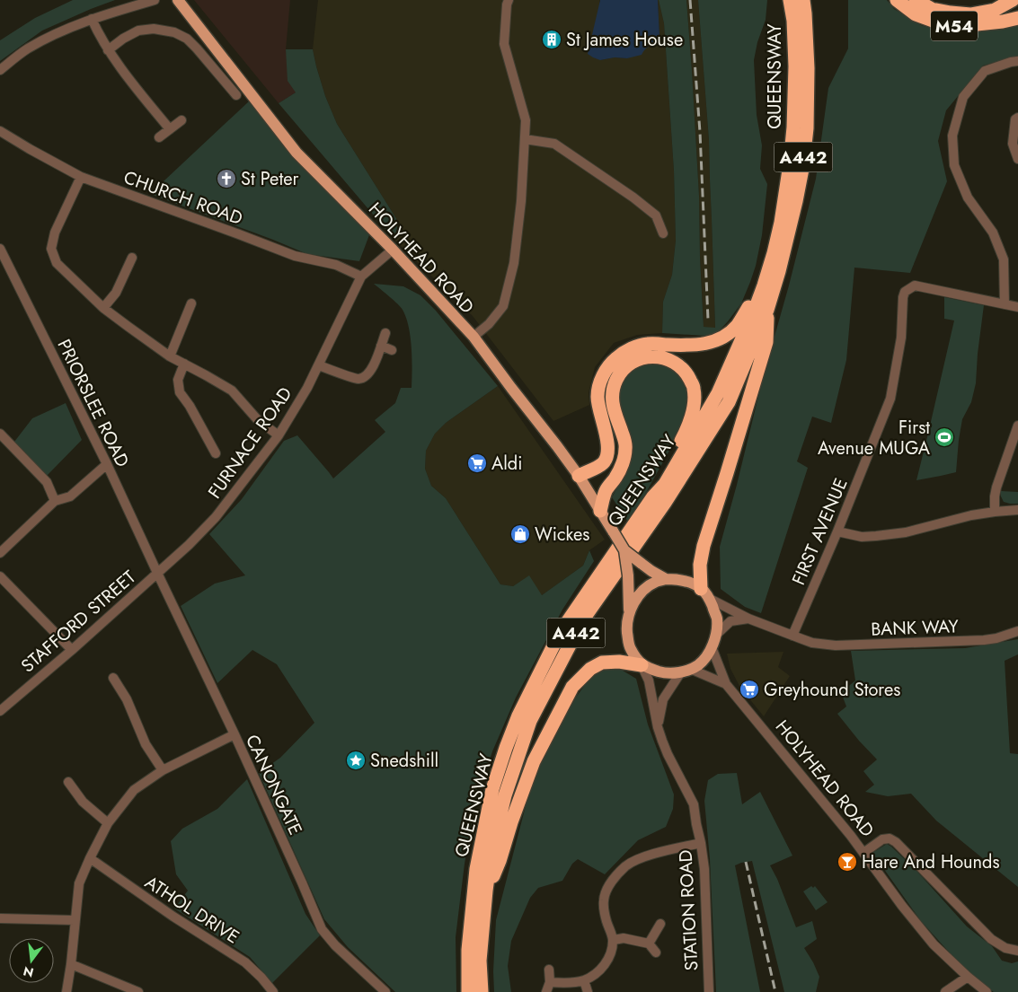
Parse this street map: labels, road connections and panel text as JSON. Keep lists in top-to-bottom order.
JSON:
{
  "streets": {
    "highway": ["M54", "QUEENSWAY", "A442"],
    "main road": ["HOLYHEAD ROAD"],
    "street": [
      "CHURCH ROAD",
      "PRIORSLEE ROAD",
      "FURNACE ROAD",
      "FIRST AVENUE",
      "STAFFORD STREET",
      "BANK WAY",
      "CANONGATE",
      "ATHOL DRIVE",
      "STATION ROAD"
    ]
  },
  "crossings": [
    ["QUEENSWAY", "A442"],
    ["A442", "HOLYHEAD ROAD"],
    ["A442", "BANK WAY"],
    ["A442", "STATION ROAD"],
    ["CHURCH ROAD", "FURNACE ROAD"],
    ["HOLYHEAD ROAD", "FURNACE ROAD"],
    ["HOLYHEAD ROAD", "BANK WAY"],
    ["HOLYHEAD ROAD", "STATION ROAD"],
    ["PRIORSLEE ROAD", "FURNACE ROAD"],
    ["PRIORSLEE ROAD", "STAFFORD STREET"],
    ["PRIORSLEE ROAD", "CANONGATE"],
    ["FURNACE ROAD", "STAFFORD STREET"],
    ["FURNACE ROAD", "CANONGATE"],
    ["FIRST AVENUE", "BANK WAY"],
    ["STAFFORD STREET", "CANONGATE"],
    ["BANK WAY", "STATION ROAD"]
  ],
  "places": {
    "building": ["St James House"],
    "church": ["St Peter"],
    "sports": ["First Avenue MUGA"],
    "supermarket": ["Aldi", "Greyhound Stores"],
    "shop": ["Wickes"],
    "place": ["Snedshill"],
    "bar": ["Hare And Hounds"]
  },
  "north": "bottom"
}
